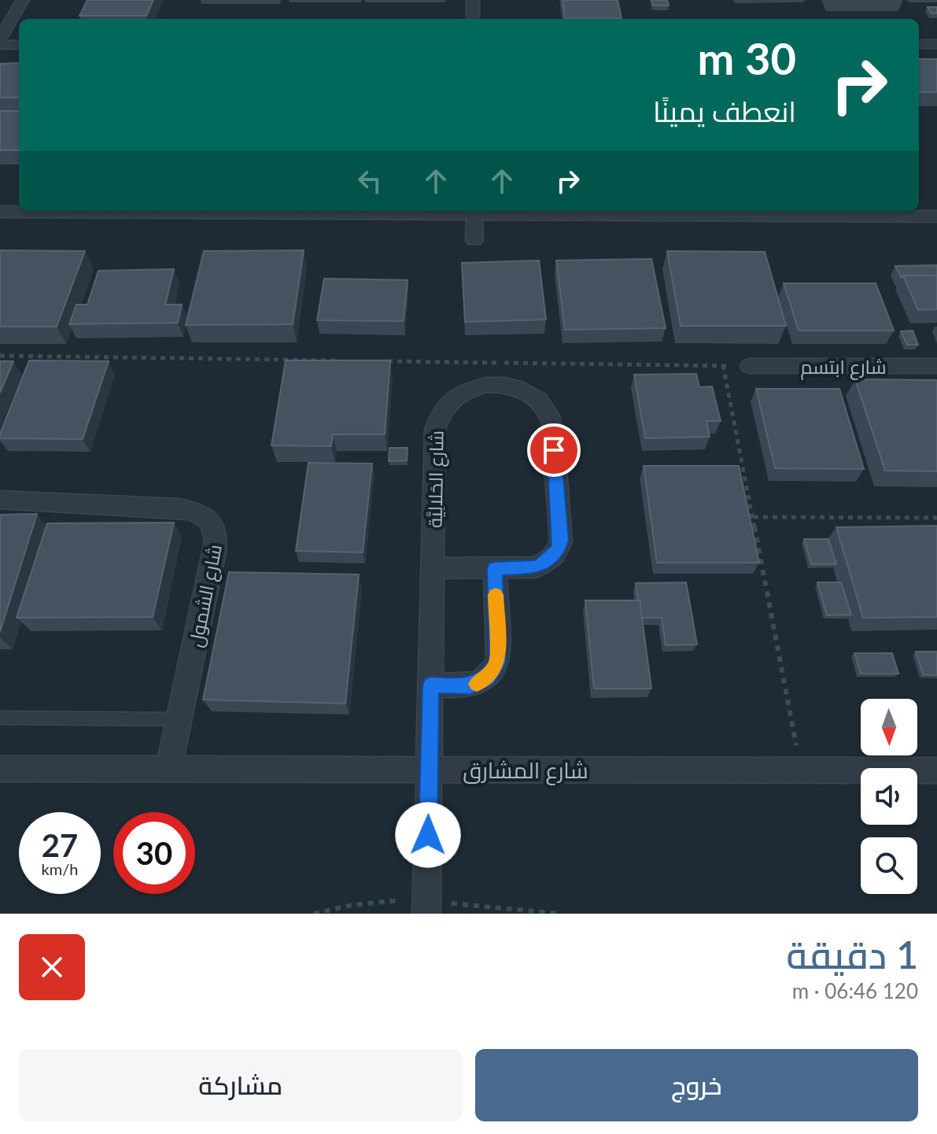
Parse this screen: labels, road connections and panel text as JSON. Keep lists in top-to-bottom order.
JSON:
{
  "streets": {
    "street": [
      "شارع ابتسم",
      "شارع الحَلالِيَّة",
      "شارع الشمول",
      "شارع المشارق"
    ]
  },
  "crossings": [
    ["شارع الحَلالِيَّة", "شارع المشارق"],
    ["شارع الشمول", "شارع المشارق"]
  ],
  "north": "bottom",
  "page": {
    "turn": ["30 m", "انعطف يمينًا"],
    "speed": "27 km/h",
    "limit": "30",
    "heading": ["1 دقيقة", "120 m · 06:46"],
    "buttons": ["خروج", "مشاركة"]
  }
}
